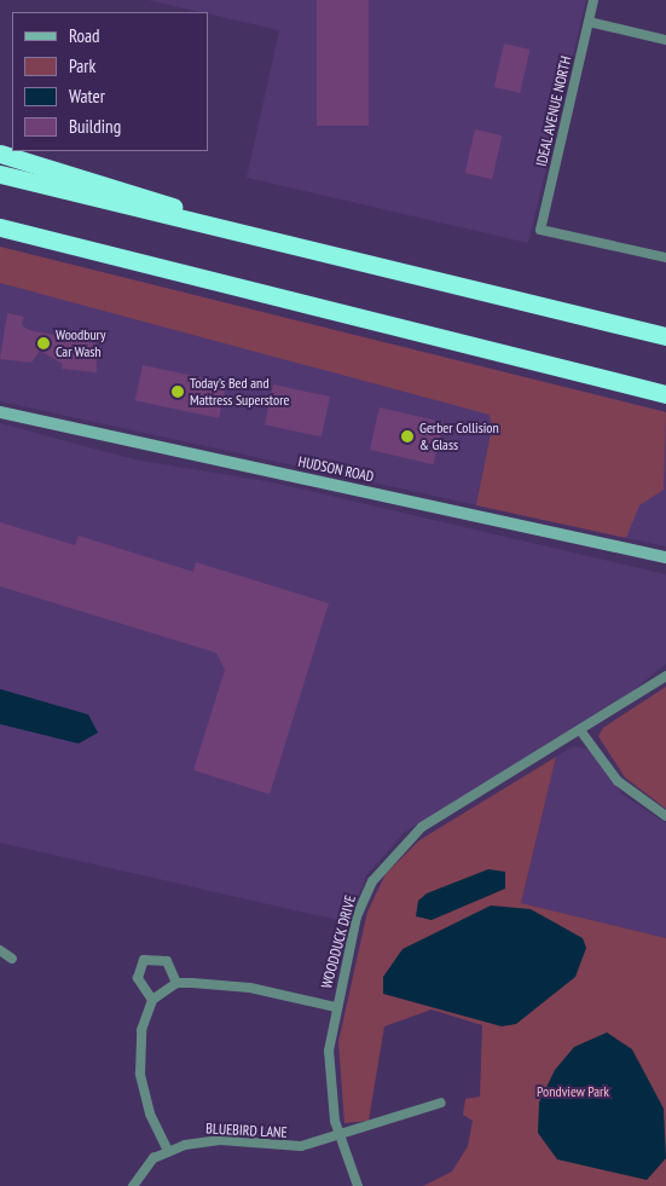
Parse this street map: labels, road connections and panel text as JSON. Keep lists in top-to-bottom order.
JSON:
{
  "streets": {
    "street": [
      "IDEAL AVENUE NORTH",
      "HUDSON ROAD",
      "WOODDUCK DRIVE",
      "BLUEBIRD LANE"
    ]
  },
  "crossings": [
    ["WOODDUCK DRIVE", "BLUEBIRD LANE"]
  ],
  "parks": ["Pondview Park"],
  "places": ["Woodbury Car Wash", "Today's Bed and Mattress Superstore", "Gerber Collision & Glass"],
  "legend": [
    "Road",
    "Park",
    "Water",
    "Building"
  ]
}
